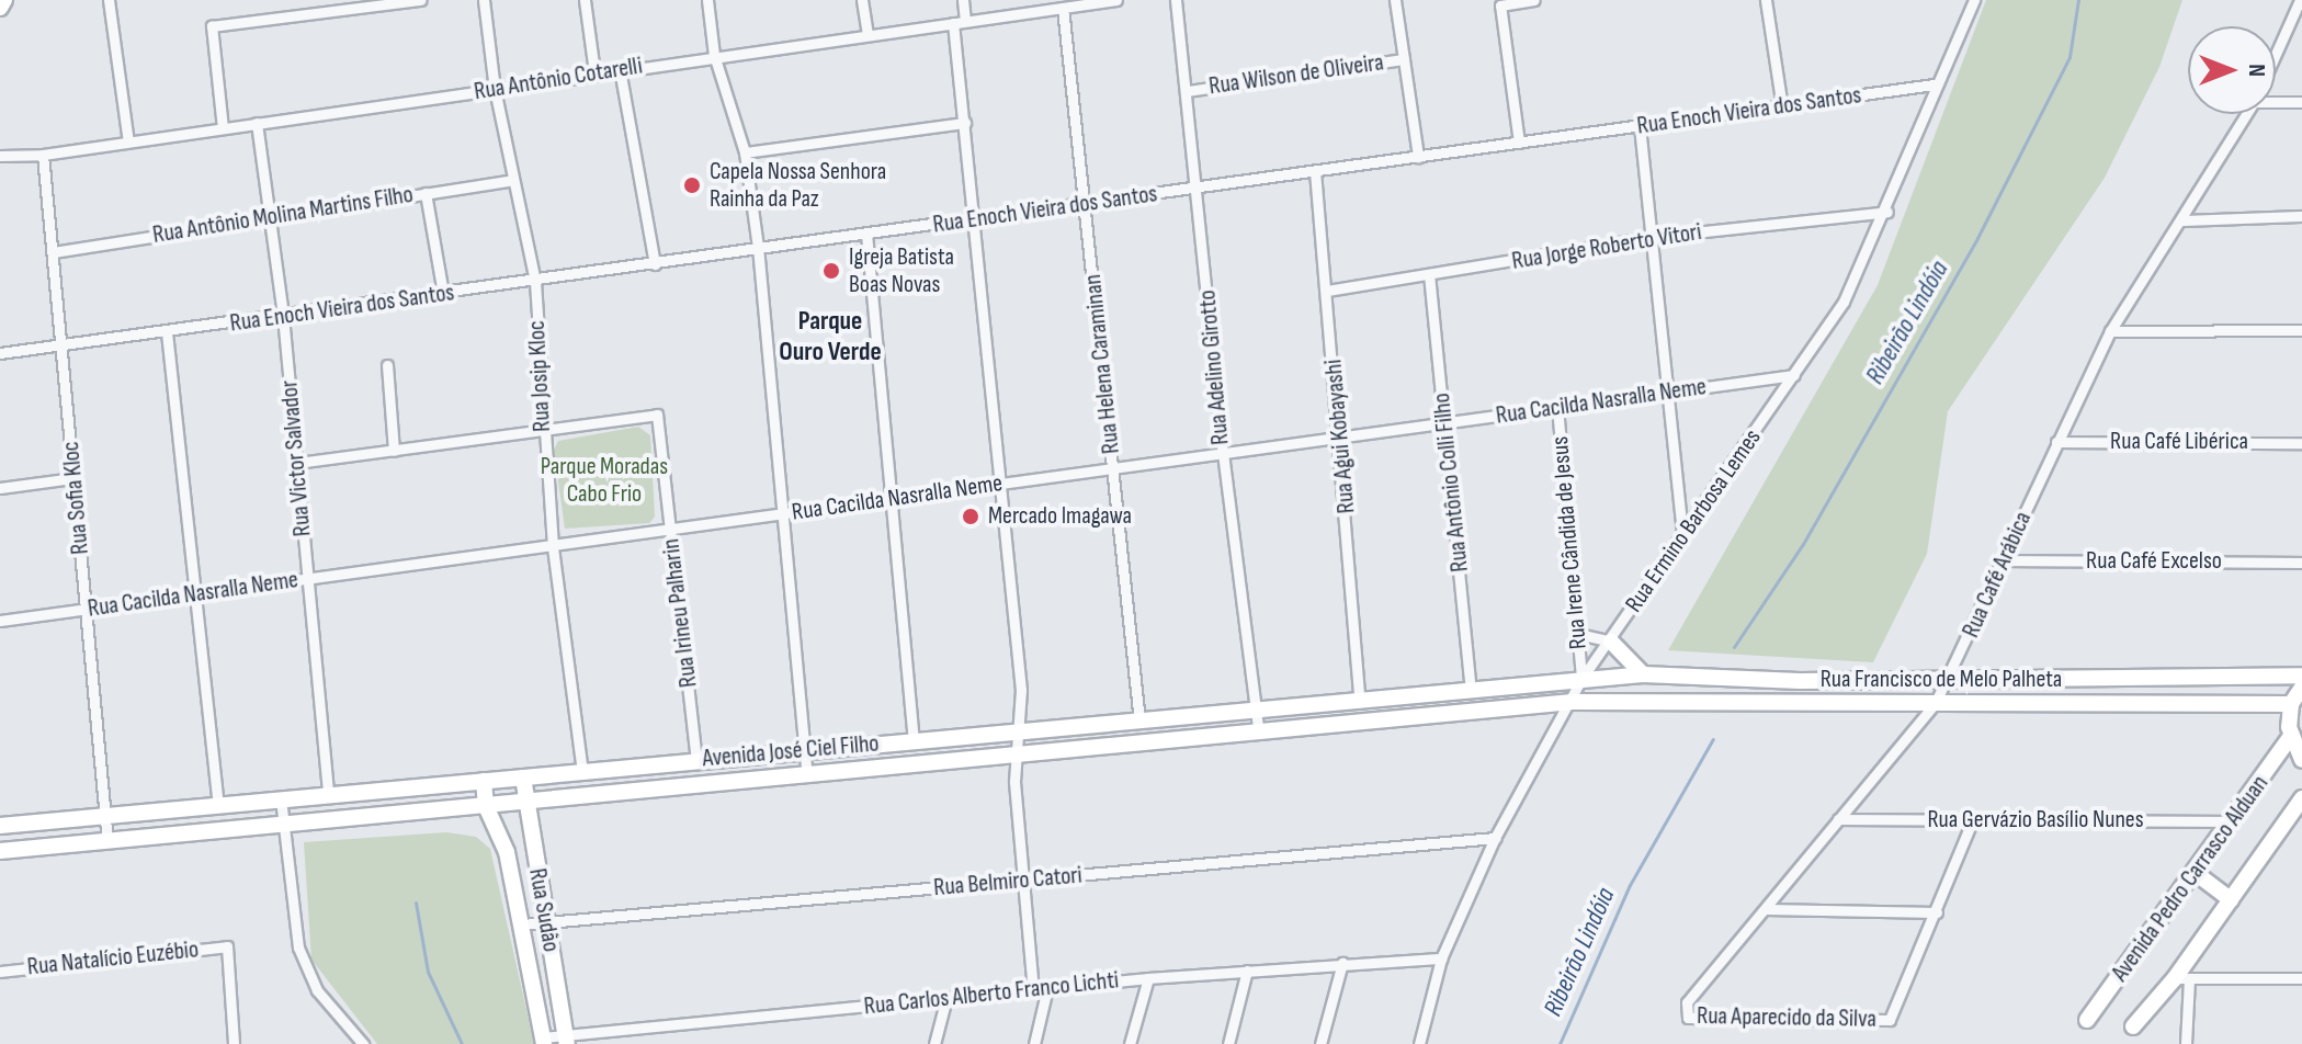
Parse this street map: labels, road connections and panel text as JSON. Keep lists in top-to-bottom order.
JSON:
{
  "streets": {
    "street": [
      "Rua Wilson de Oliveira",
      "Rua Antônio Cotarelli",
      "Rua Enoch Vieira dos Santos",
      "Rua Antônio Molina Martins Filho",
      "Rua Jorge Roberto Vitori",
      "Rua Helena Caraminan",
      "Rua Adelino Girotto",
      "Rua Josip Kloc",
      "Rua Cacilda Nasralla Neme",
      "Rua Agui Kobayashi",
      "Rua Café Libérica",
      "Rua Victor Salvador",
      "Rua Antônio Colli Filho",
      "Rua Sofia Kloc",
      "Rua Ermino Barbosa Lemes",
      "Rua Irene Cândida de Jesus",
      "Rua Café Excelso",
      "Rua Café Arábica",
      "Rua Irineu Palharin",
      "Rua Francisco de Melo Palheta",
      "Avenida José Ciel Filho",
      "Rua Gervázio Basílio Nunes",
      "Avenida Pedro Carrasco Alduan",
      "Rua Belmiro Catori",
      "Rua Sudão",
      "Rua Natalício Euzébio",
      "Rua Carlos Alberto Franco Lichti",
      "Rua Aparecido da Silva"
    ]
  },
  "crossings": [
    ["Rua Wilson de Oliveira", "Rua Adelino Girotto"],
    ["Rua Antônio Cotarelli", "Rua Helena Caraminan"],
    ["Rua Antônio Cotarelli", "Rua Josip Kloc"],
    ["Rua Antônio Cotarelli", "Rua Victor Salvador"],
    ["Rua Antônio Cotarelli", "Rua Sofia Kloc"],
    ["Rua Enoch Vieira dos Santos", "Rua Helena Caraminan"],
    ["Rua Enoch Vieira dos Santos", "Rua Adelino Girotto"],
    ["Rua Enoch Vieira dos Santos", "Rua Josip Kloc"],
    ["Rua Enoch Vieira dos Santos", "Rua Agui Kobayashi"],
    ["Rua Enoch Vieira dos Santos", "Rua Victor Salvador"],
    ["Rua Enoch Vieira dos Santos", "Rua Sofia Kloc"],
    ["Rua Enoch Vieira dos Santos", "Rua Ermino Barbosa Lemes"],
    ["Rua Antônio Molina Martins Filho", "Rua Josip Kloc"],
    ["Rua Antônio Molina Martins Filho", "Rua Victor Salvador"],
    ["Rua Antônio Molina Martins Filho", "Rua Sofia Kloc"],
    ["Rua Jorge Roberto Vitori", "Rua Agui Kobayashi"],
    ["Rua Jorge Roberto Vitori", "Rua Antônio Colli Filho"],
    ["Rua Jorge Roberto Vitori", "Rua Ermino Barbosa Lemes"],
    ["Rua Helena Caraminan", "Rua Cacilda Nasralla Neme"],
    ["Rua Helena Caraminan", "Avenida José Ciel Filho"],
    ["Rua Adelino Girotto", "Rua Cacilda Nasralla Neme"],
    ["Rua Adelino Girotto", "Avenida José Ciel Filho"],
    ["Rua Josip Kloc", "Rua Cacilda Nasralla Neme"],
    ["Rua Josip Kloc", "Rua Irineu Palharin"],
    ["Rua Josip Kloc", "Avenida José Ciel Filho"],
    ["Rua Cacilda Nasralla Neme", "Rua Agui Kobayashi"],
    ["Rua Cacilda Nasralla Neme", "Rua Victor Salvador"],
    ["Rua Cacilda Nasralla Neme", "Rua Antônio Colli Filho"],
    ["Rua Cacilda Nasralla Neme", "Rua Sofia Kloc"],
    ["Rua Cacilda Nasralla Neme", "Rua Ermino Barbosa Lemes"],
    ["Rua Cacilda Nasralla Neme", "Rua Irene Cândida de Jesus"],
    ["Rua Cacilda Nasralla Neme", "Rua Irineu Palharin"],
    ["Rua Agui Kobayashi", "Avenida José Ciel Filho"],
    ["Rua Café Libérica", "Rua Café Arábica"],
    ["Rua Victor Salvador", "Avenida José Ciel Filho"],
    ["Rua Antônio Colli Filho", "Avenida José Ciel Filho"],
    ["Rua Sofia Kloc", "Avenida José Ciel Filho"],
    ["Rua Ermino Barbosa Lemes", "Rua Irene Cândida de Jesus"],
    ["Rua Ermino Barbosa Lemes", "Rua Francisco de Melo Palheta"],
    ["Rua Ermino Barbosa Lemes", "Avenida José Ciel Filho"],
    ["Rua Ermino Barbosa Lemes", "Rua Belmiro Catori"],
    ["Rua Ermino Barbosa Lemes", "Rua Carlos Alberto Franco Lichti"],
    ["Rua Irene Cândida de Jesus", "Rua Francisco de Melo Palheta"],
    ["Rua Irene Cândida de Jesus", "Avenida José Ciel Filho"],
    ["Rua Café Excelso", "Rua Café Arábica"],
    ["Rua Café Arábica", "Rua Francisco de Melo Palheta"],
    ["Rua Café Arábica", "Rua Gervázio Basílio Nunes"],
    ["Rua Café Arábica", "Rua Aparecido da Silva"],
    ["Rua Irineu Palharin", "Avenida José Ciel Filho"],
    ["Rua Francisco de Melo Palheta", "Avenida José Ciel Filho"],
    ["Avenida José Ciel Filho", "Rua Sudão"],
    ["Rua Gervázio Basílio Nunes", "Avenida Pedro Carrasco Alduan"],
    ["Rua Belmiro Catori", "Rua Sudão"],
    ["Rua Sudão", "Rua Carlos Alberto Franco Lichti"]
  ],
  "districts": ["Parque Ouro Verde"],
  "water": ["Ribeirão Lindóia"],
  "parks": ["Parque Moradas Cabo Frio"],
  "places": ["Capela Nossa Senhora Rainha da Paz", "Igreja Batista Boas Novas", "Mercado Imagawa"],
  "north": "right"
}
